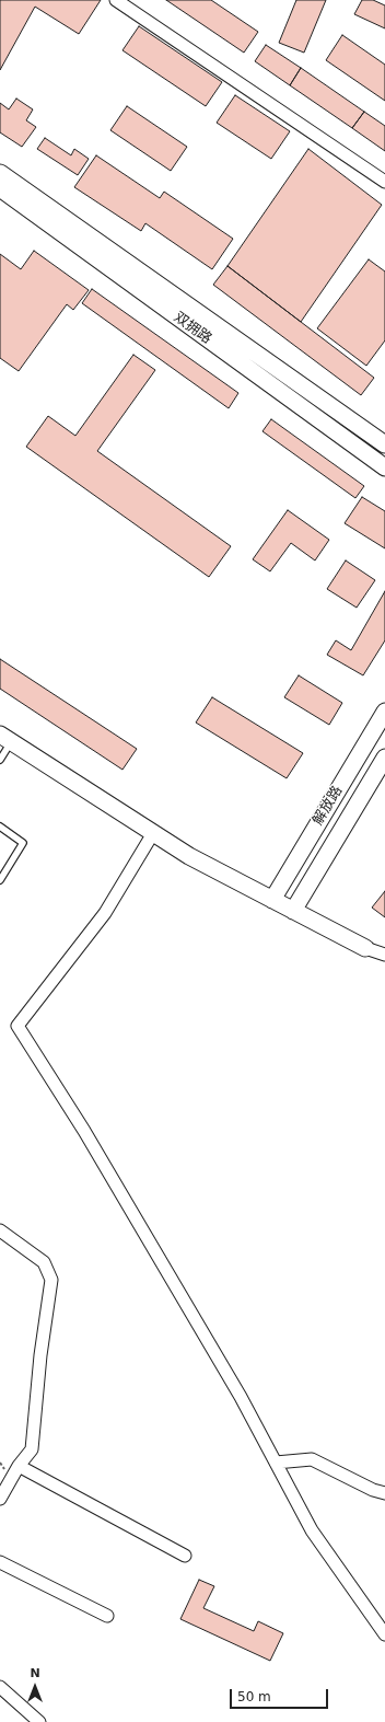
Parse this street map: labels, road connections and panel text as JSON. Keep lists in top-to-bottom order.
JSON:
{
  "streets": {
    "main road": ["双拥路", "解放路"]
  },
  "scale_bar": "50 m",
  "north": "top"
}
